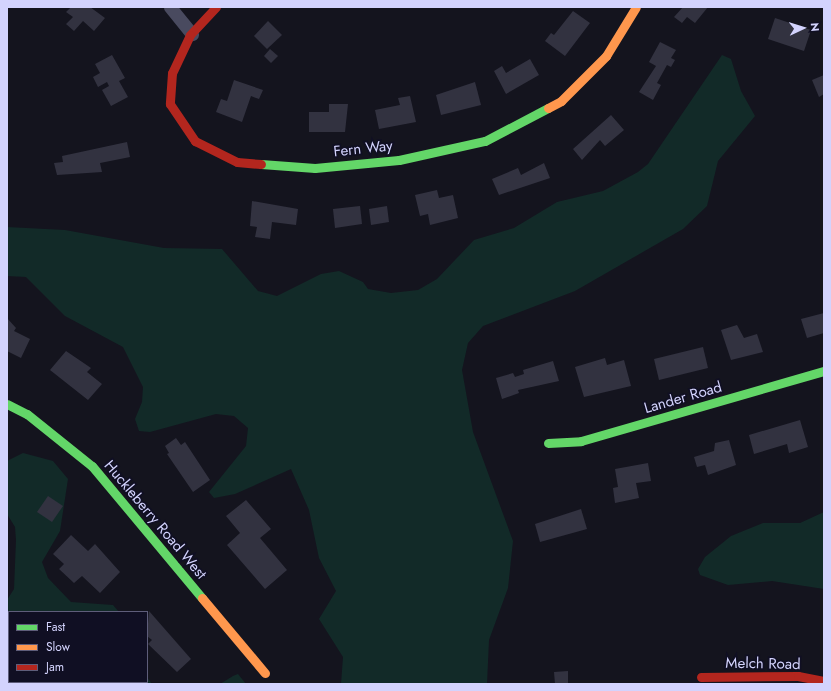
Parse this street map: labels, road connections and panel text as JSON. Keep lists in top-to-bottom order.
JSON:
{
  "streets": {
    "street": [
      "Fern Way",
      "Lander Road",
      "Huckleberry Road West",
      "Melch Road"
    ]
  },
  "legend": ["Fast", "Slow", "Jam"],
  "north": "right"
}
